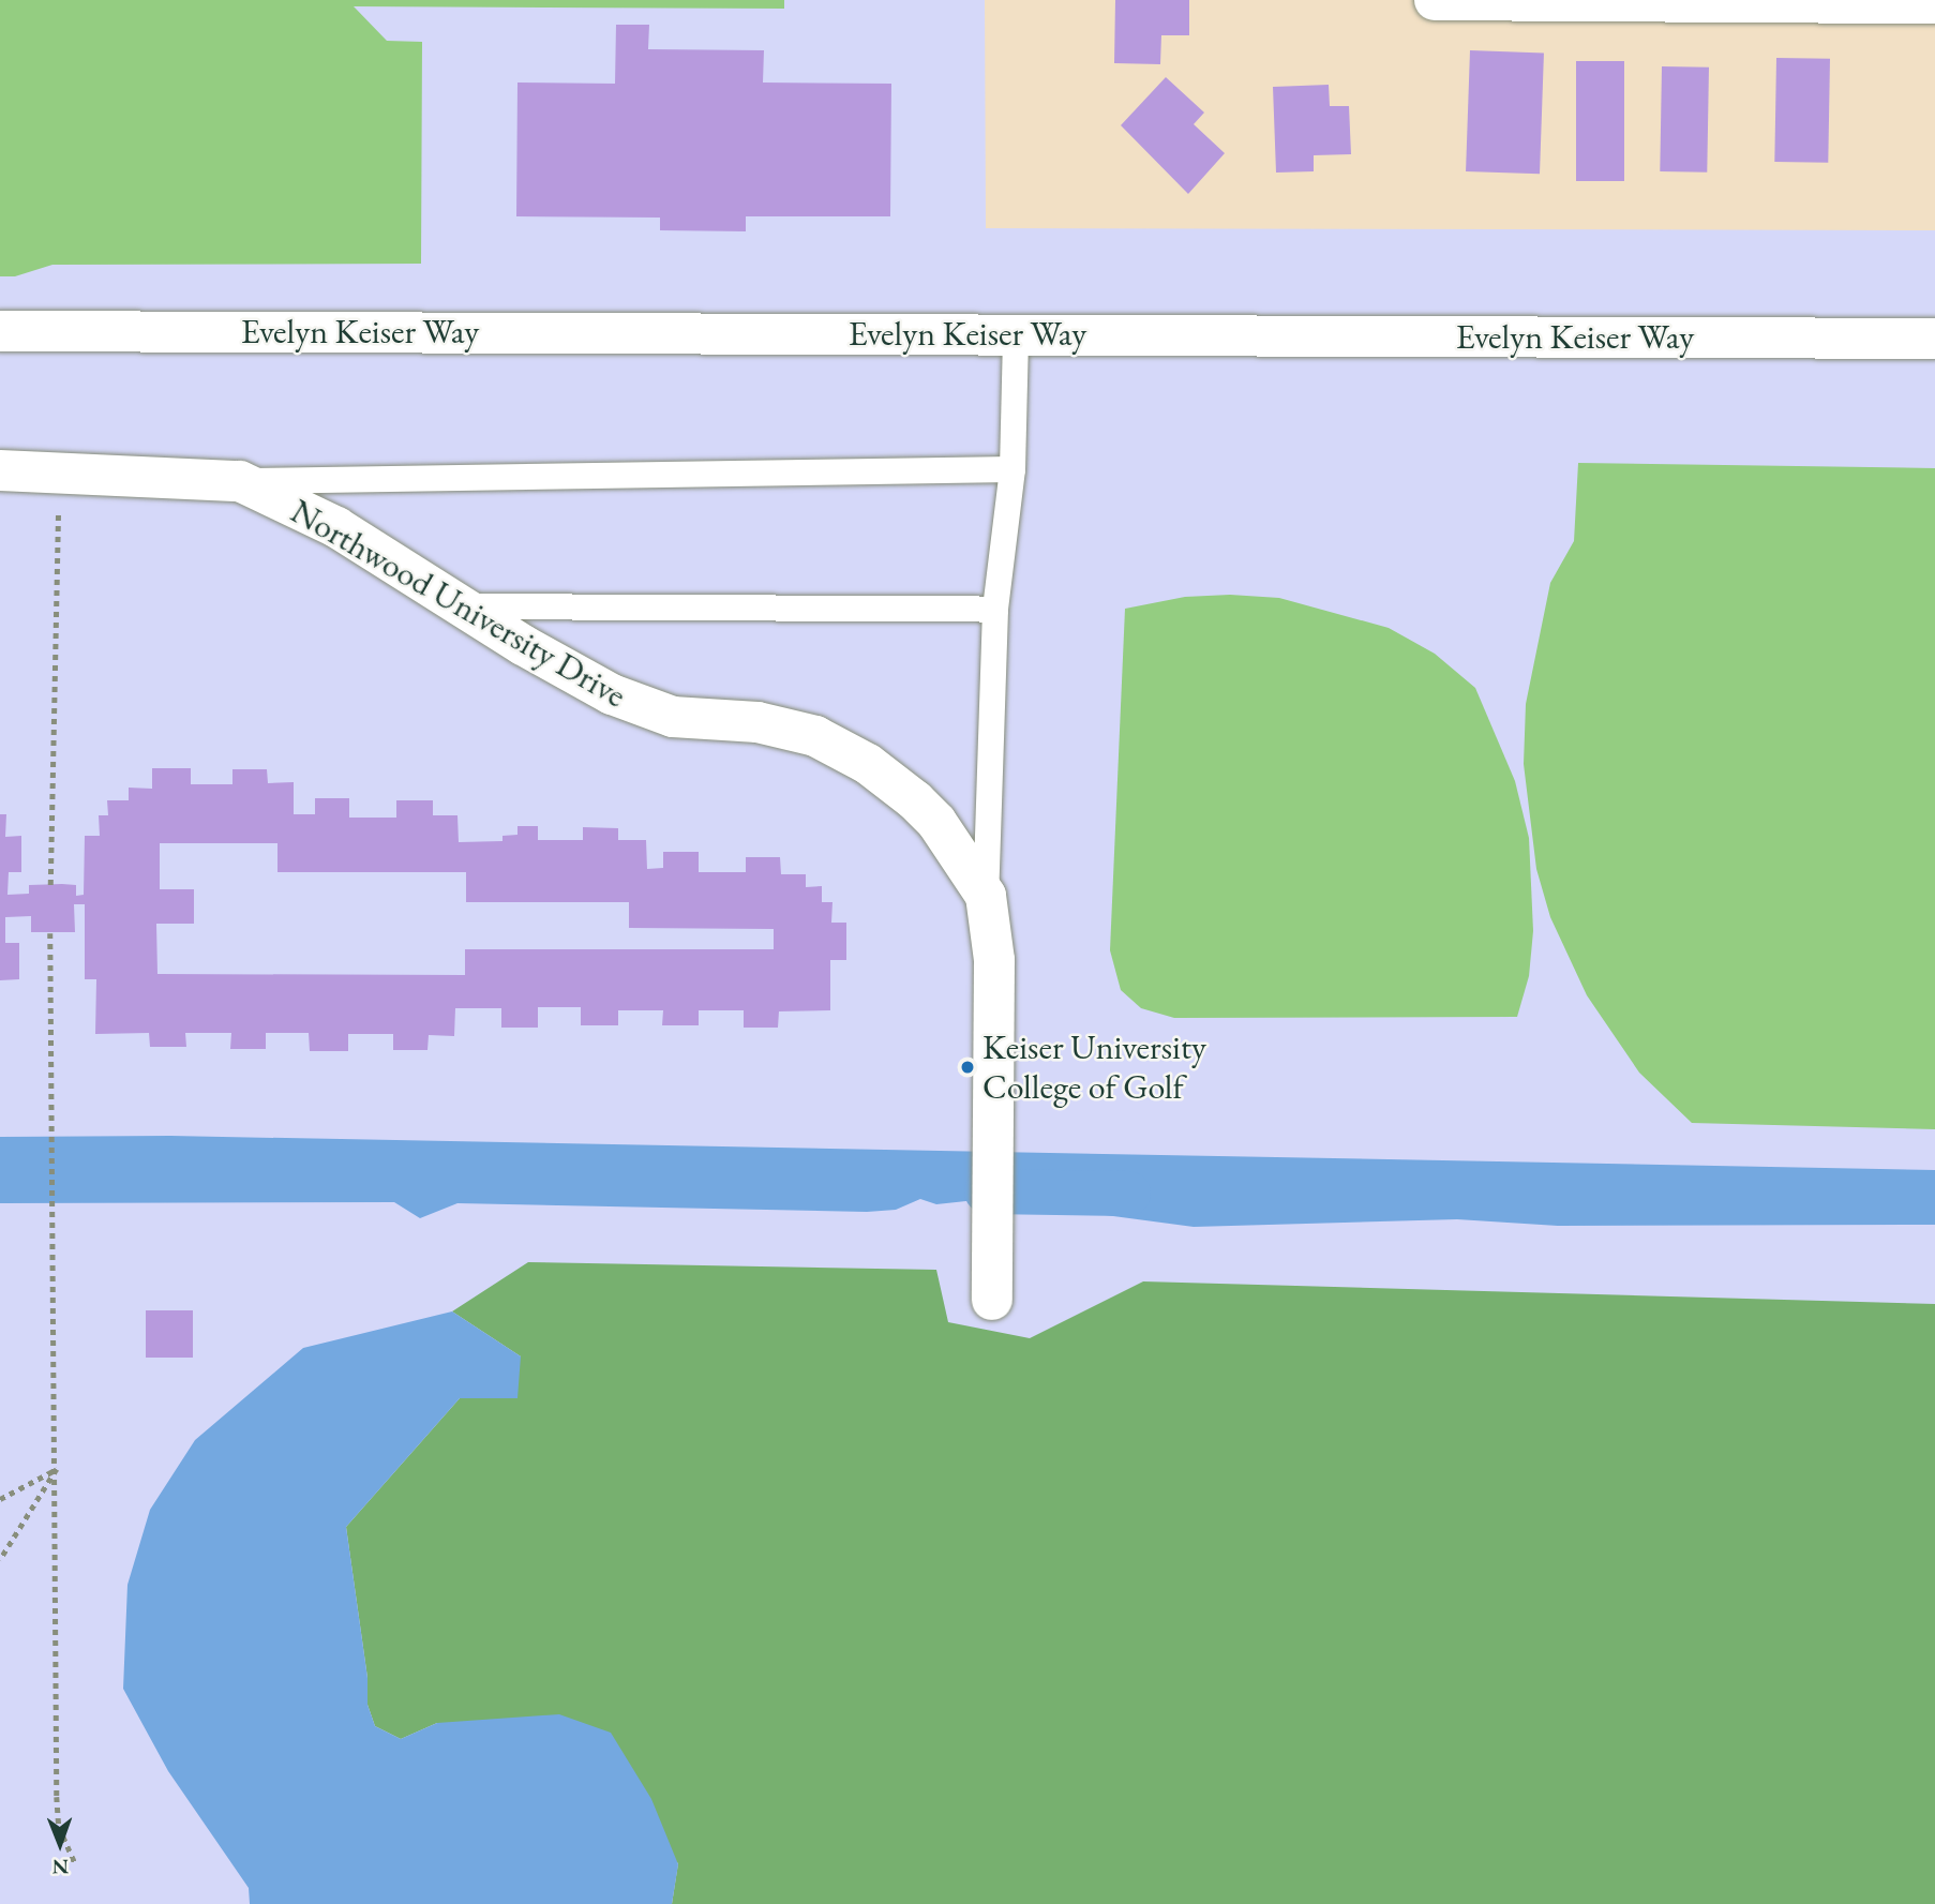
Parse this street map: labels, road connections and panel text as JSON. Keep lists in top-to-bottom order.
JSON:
{
  "streets": {
    "street": ["Evelyn Keiser Way", "Northwood University Drive"]
  },
  "places": ["Keiser University College of Golf"],
  "north": "bottom"
}
